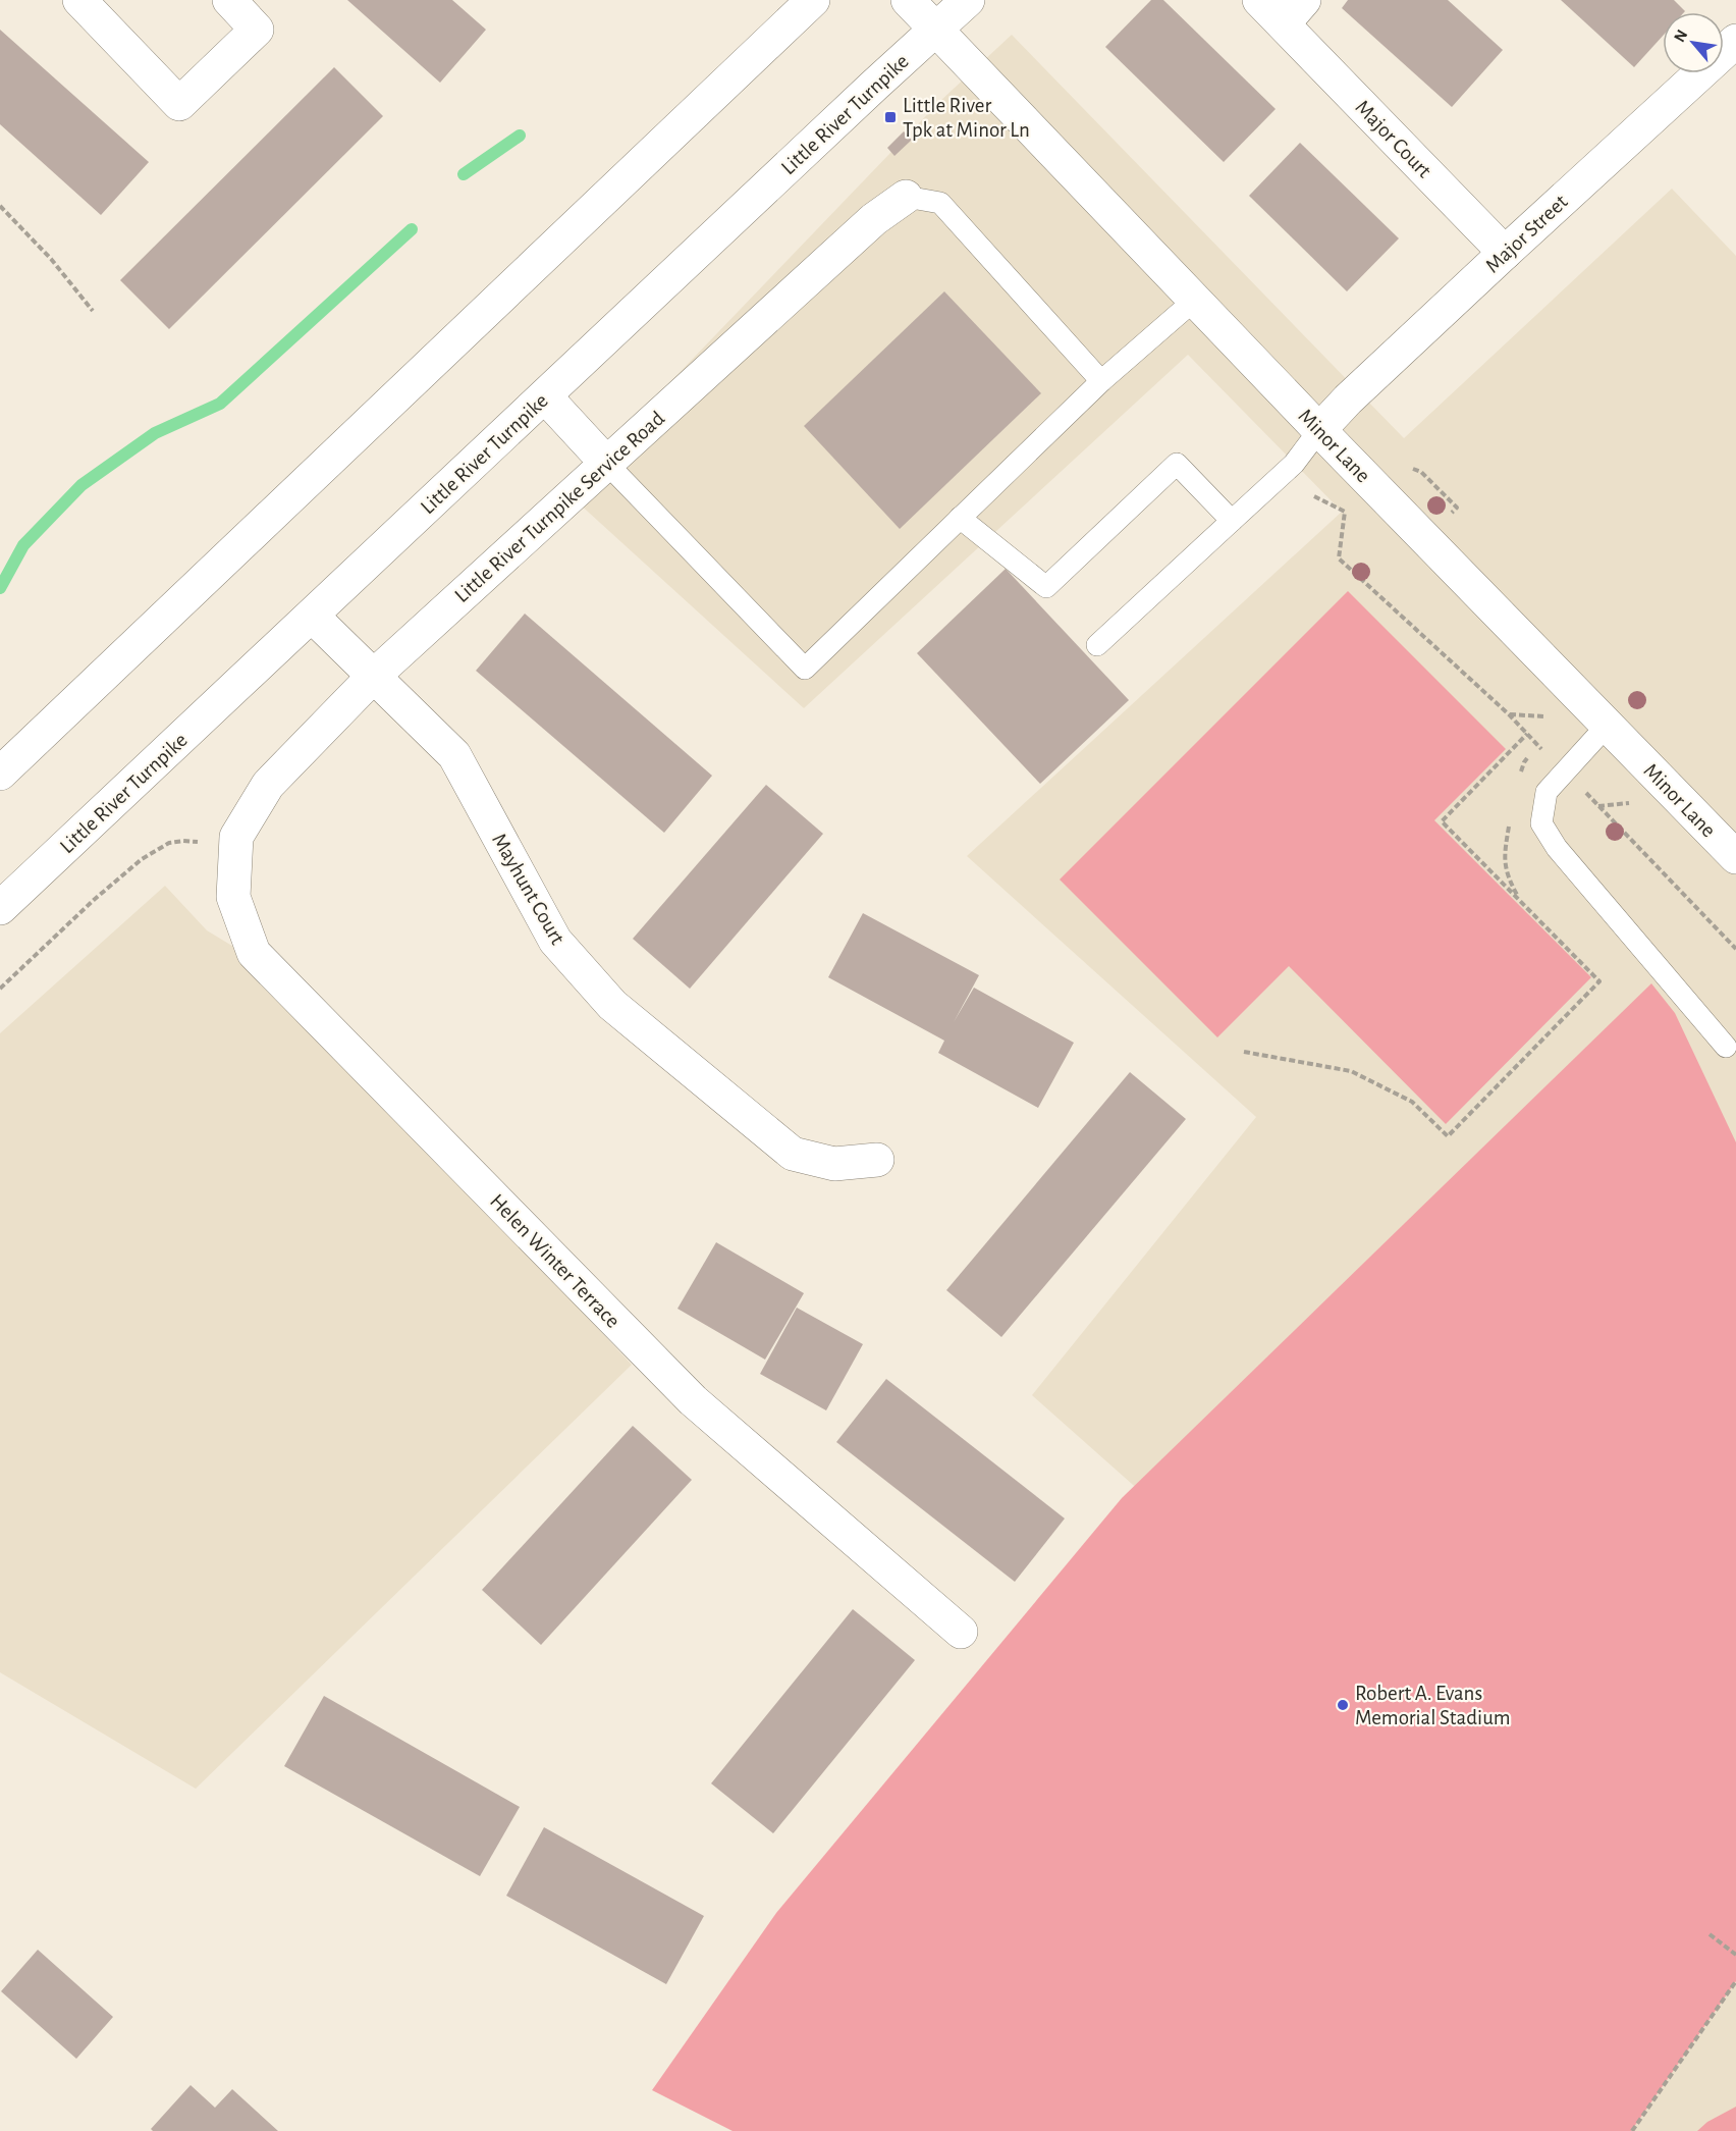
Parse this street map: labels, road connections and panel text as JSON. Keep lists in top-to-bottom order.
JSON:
{
  "streets": {
    "street": [
      "Little River Turnpike",
      "Major Court",
      "Major Street",
      "Minor Lane",
      "Little River Turnpike Service Road",
      "Mayhunt Court",
      "Helen Winter Terrace"
    ]
  },
  "crossings": [
    ["Little River Turnpike", "Minor Lane"],
    ["Little River Turnpike", "Mayhunt Court"],
    ["Major Court", "Major Street"],
    ["Major Street", "Minor Lane"],
    ["Little River Turnpike Service Road", "Mayhunt Court"],
    ["Little River Turnpike Service Road", "Helen Winter Terrace"]
  ],
  "places": {
    "transit": ["Little River Tpk at Minor Ln"],
    "other": ["Robert A. Evans Memorial Stadium"]
  },
  "north": "top left"
}
